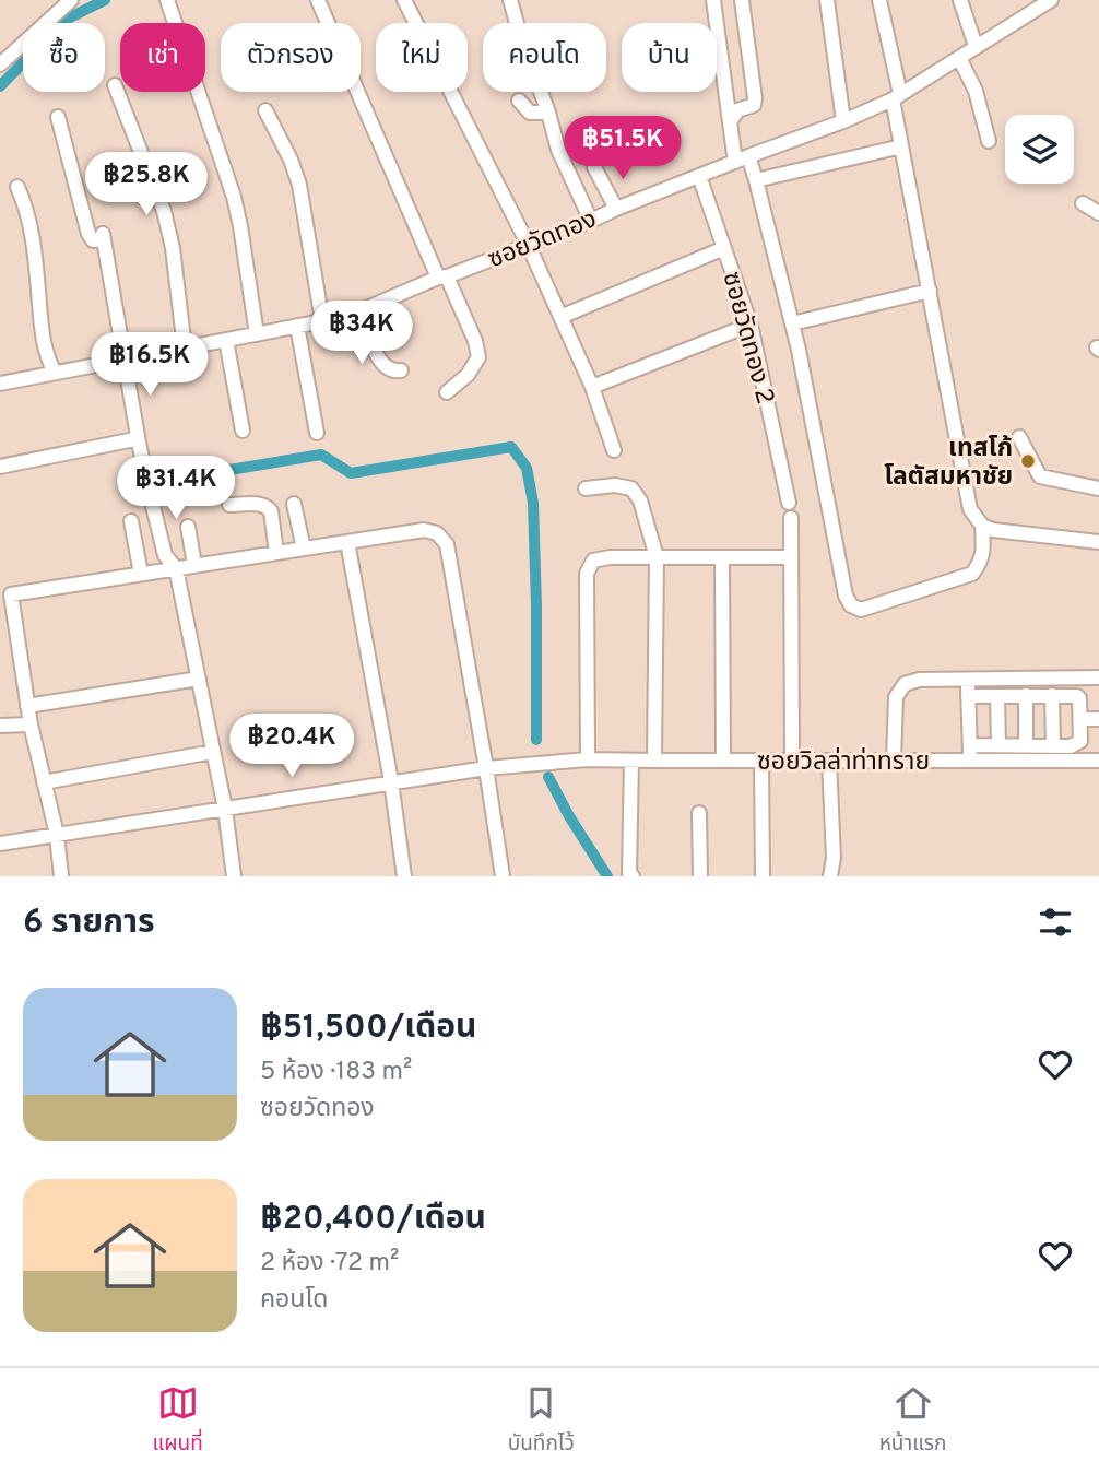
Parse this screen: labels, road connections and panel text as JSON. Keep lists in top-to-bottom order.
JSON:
{
  "streets": {
    "street": ["ซอยวัดทอง", "ซอยวัดทอง 2", "ซอยวิลล่าท่าทราย"]
  },
  "crossings": [
    ["ซอยวัดทอง", "ซอยวัดทอง 2"]
  ],
  "places": ["เทสโก้ โลตัสมหาชัย"],
  "page": {
    "chip": [
      "ซื้อ",
      "เช่า",
      "ตัวกรอง",
      "ใหม่",
      "คอนโด",
      "บ้าน"
    ],
    "price": [
      "฿51.5K",
      "฿25.8K",
      "฿34K",
      "฿16.5K",
      "฿31.4K",
      "฿20.4K"
    ],
    "heading": "6 รายการ",
    "list": [
      {
        "name": "฿51,500/เดือน",
        "note": "5 ห้อง · 183 m² · ซอยวัดทอง"
      },
      {
        "name": "฿20,400/เดือน",
        "note": "2 ห้อง · 72 m² · คอนโด"
      }
    ],
    "tabs": ["แผนที่", "บันทึกไว้", "หน้าแรก"]
  }
}
